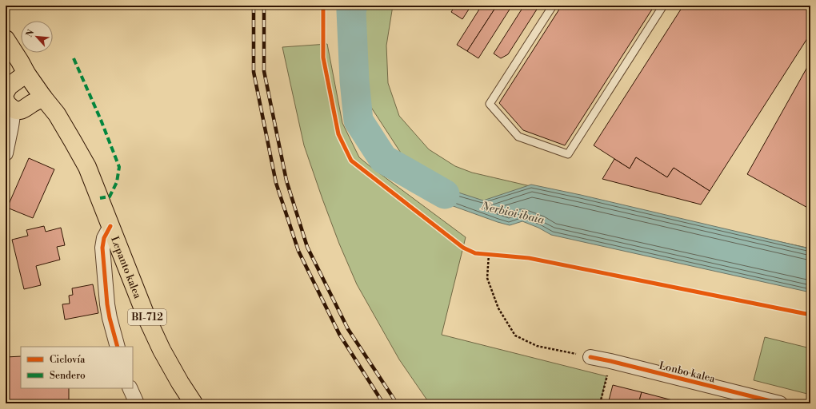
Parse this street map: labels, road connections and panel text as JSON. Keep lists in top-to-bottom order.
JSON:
{
  "streets": {
    "main road": ["Lepanto kalea", "BI-712"],
    "street": ["Lonbo kalea"]
  },
  "water": ["Nerbioi ibaia"],
  "legend": ["Ciclovía", "Sendero"],
  "north": "top left"
}
